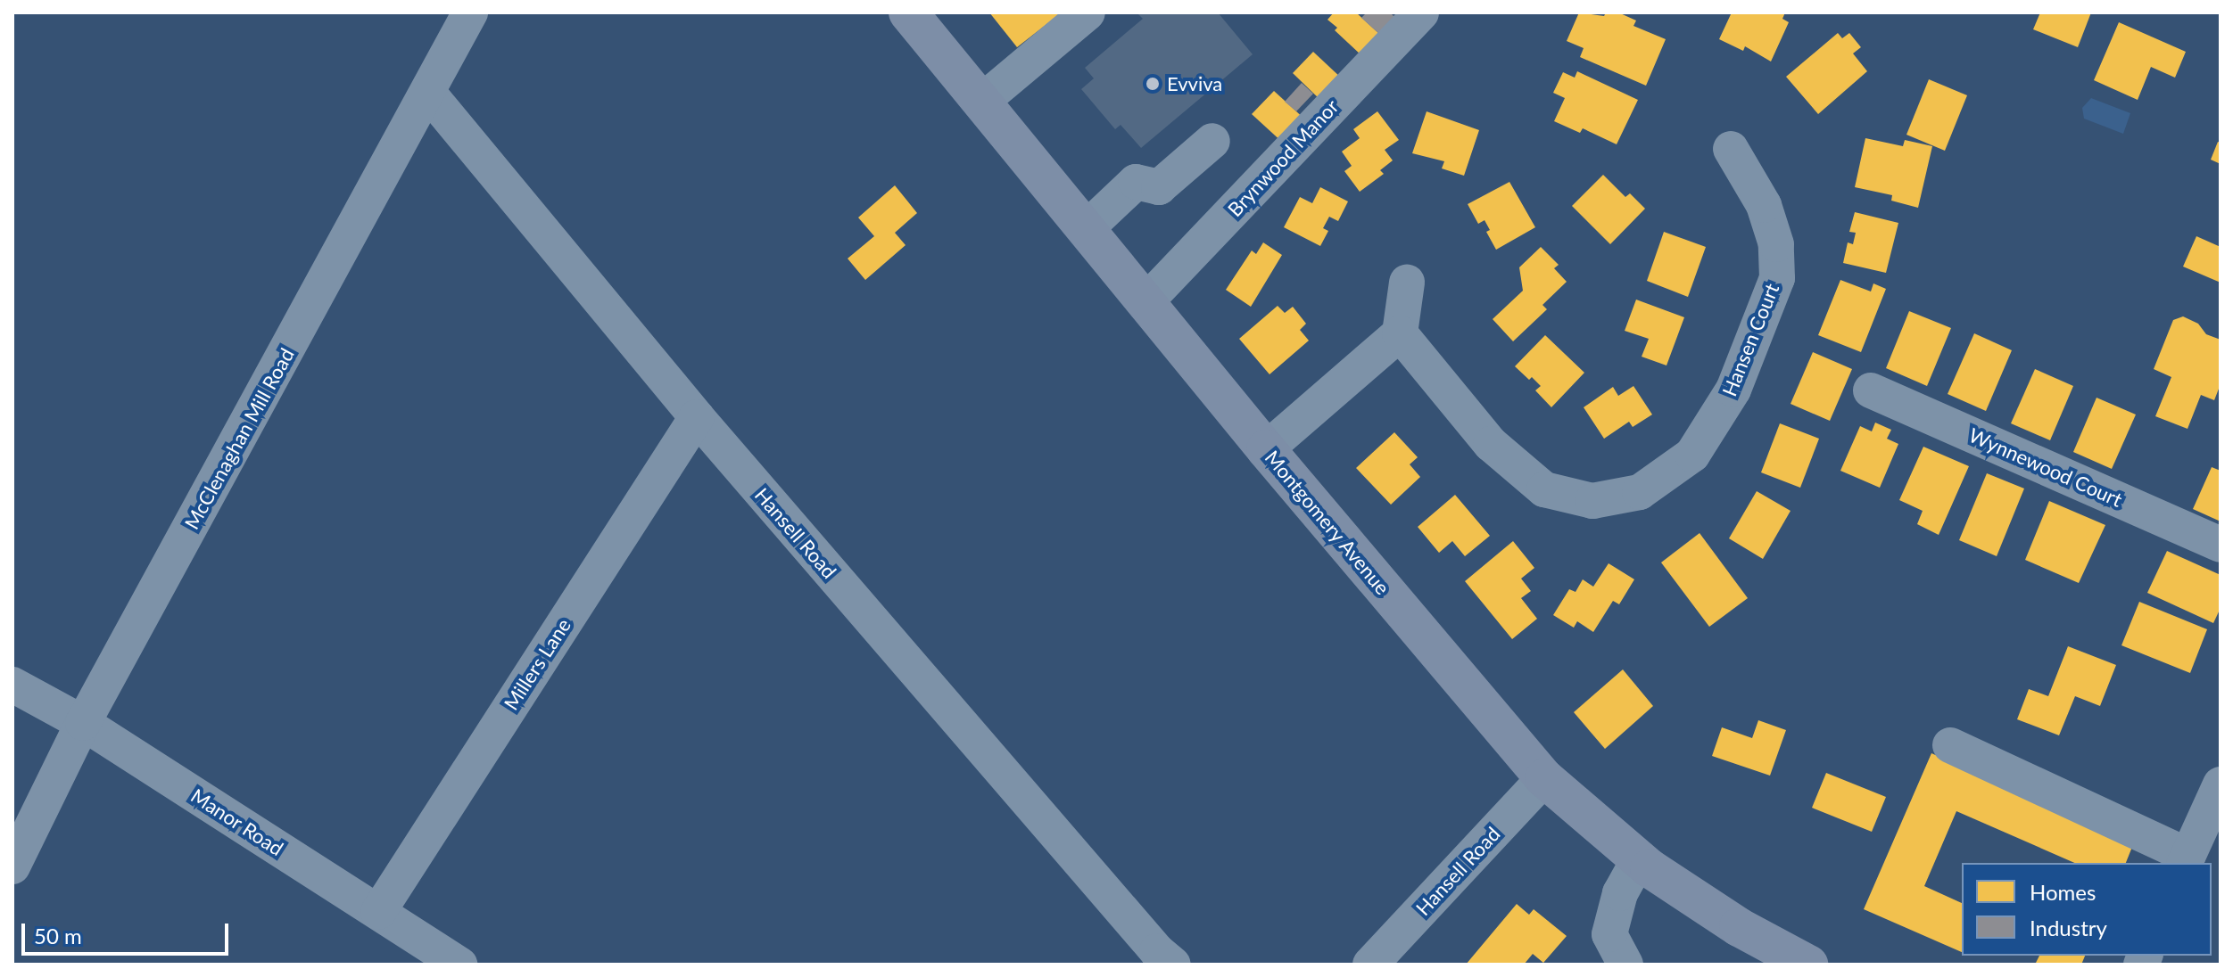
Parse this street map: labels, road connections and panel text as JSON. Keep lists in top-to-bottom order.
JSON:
{
  "streets": {
    "main road": ["Montgomery Avenue"],
    "street": [
      "Brynwood Manor",
      "Hansen Court",
      "McClenaghan Mill Road",
      "Wynnewood Court",
      "Hansell Road",
      "Millers Lane",
      "Manor Road"
    ]
  },
  "crossings": [
    ["Brynwood Manor", "Montgomery Avenue"],
    ["McClenaghan Mill Road", "Hansell Road"],
    ["McClenaghan Mill Road", "Manor Road"],
    ["Montgomery Avenue", "Hansell Road"],
    ["Hansell Road", "Millers Lane"],
    ["Millers Lane", "Manor Road"]
  ],
  "places": ["Evviva"],
  "legend": ["Homes", "Industry"],
  "scale_bar": "50 m"
}
